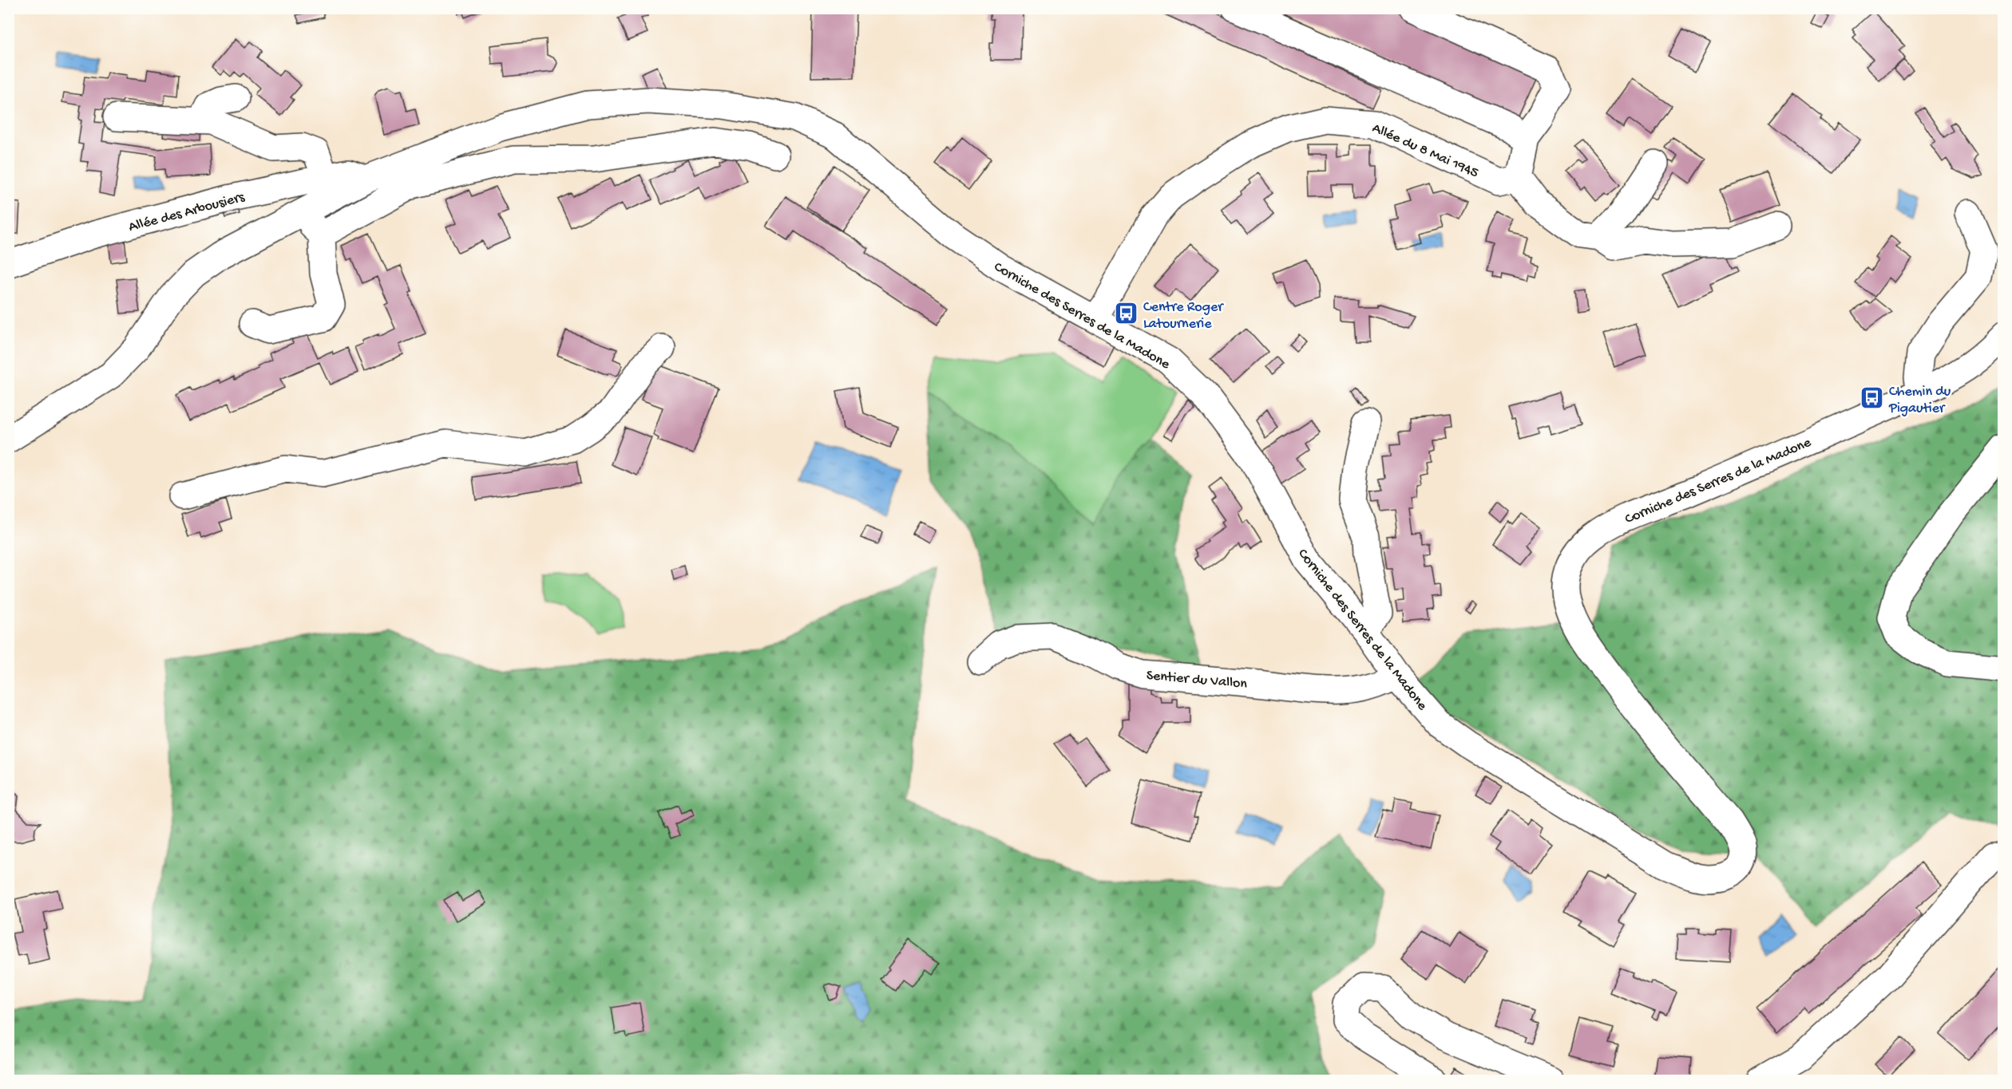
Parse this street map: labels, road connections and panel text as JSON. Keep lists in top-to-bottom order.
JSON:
{
  "streets": {
    "street": [
      "Allée du 8 Mai 1945",
      "Allée des Arbousiers",
      "Corniche des Serres de la Madone",
      "Sentier du Vallon"
    ]
  },
  "crossings": [
    ["Allée du 8 Mai 1945", "Corniche des Serres de la Madone"],
    ["Allée des Arbousiers", "Corniche des Serres de la Madone"],
    ["Corniche des Serres de la Madone", "Sentier du Vallon"]
  ],
  "places": {
    "bus stop": ["Centre Roger Latournerie", "Chemin du Pigautier"]
  }
}
